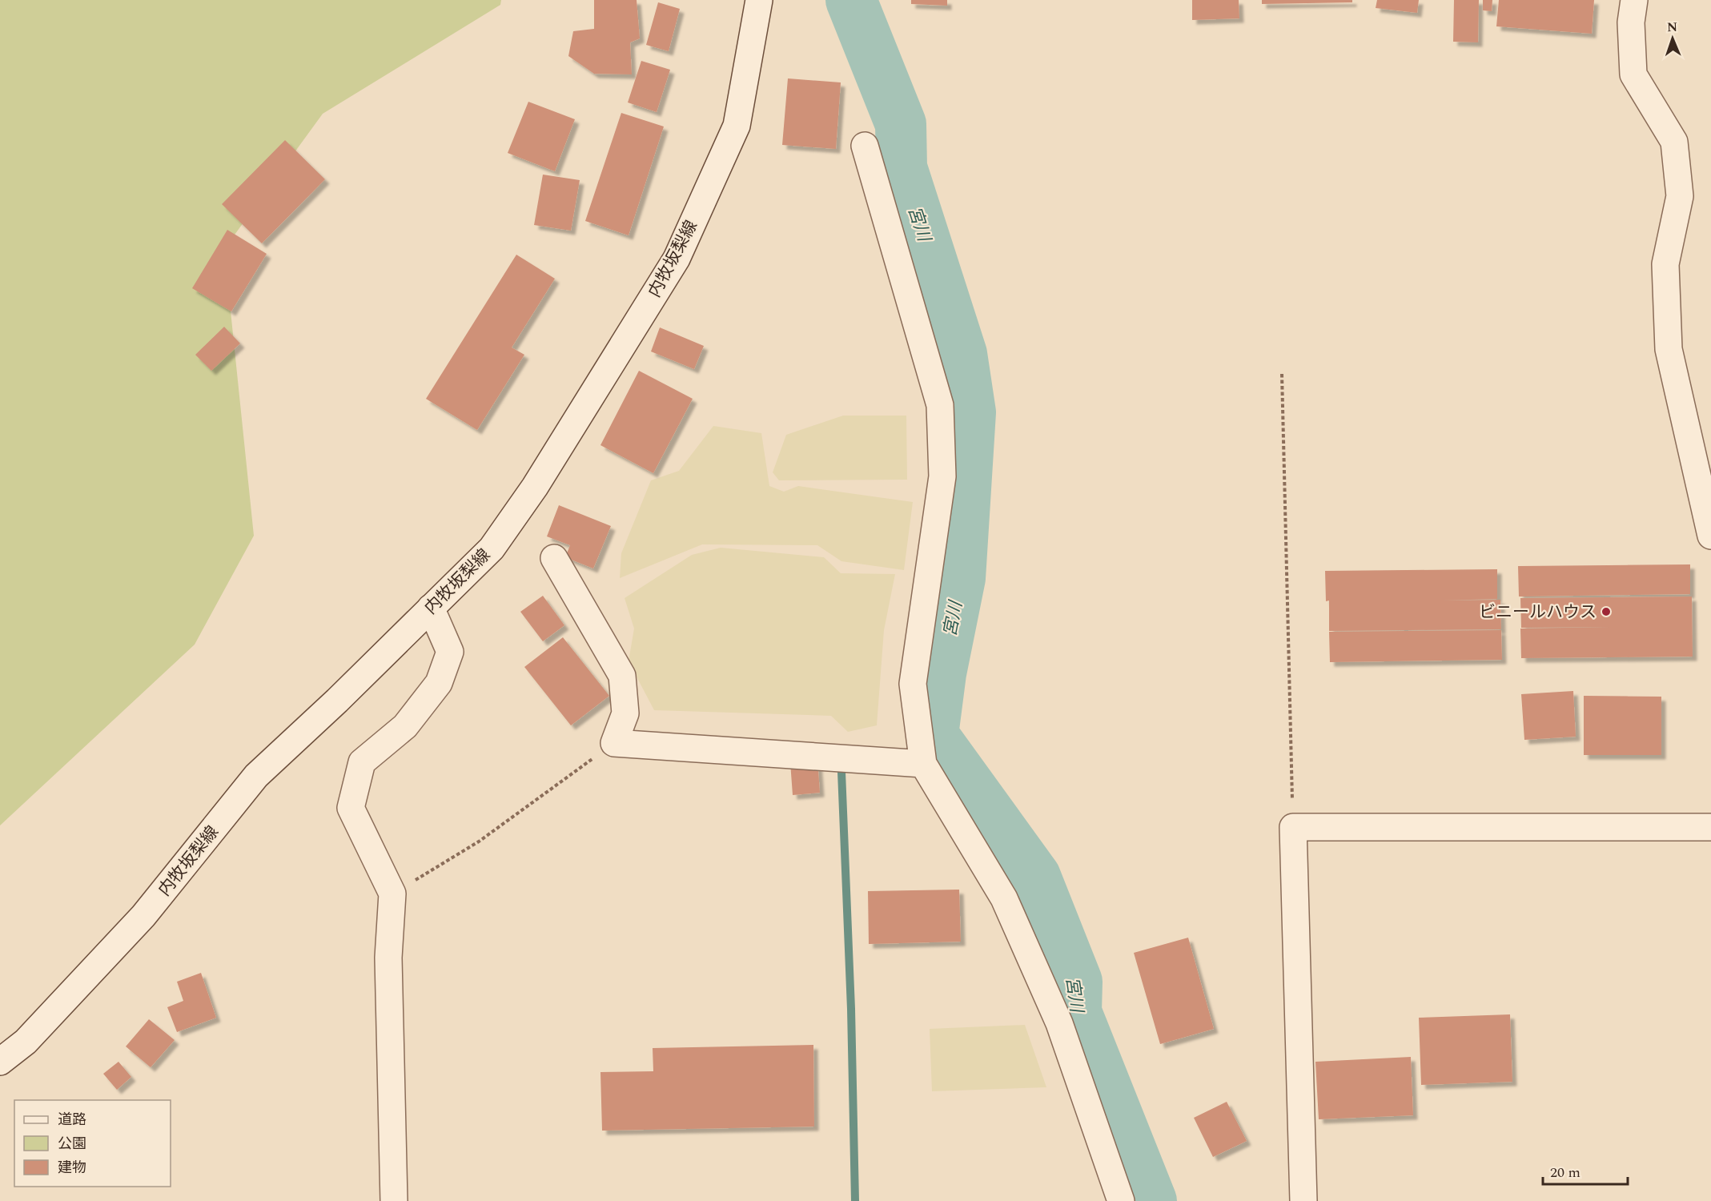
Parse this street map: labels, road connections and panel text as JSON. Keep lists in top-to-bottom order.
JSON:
{
  "streets": {
    "street": ["内牧坂梨線"]
  },
  "water": ["宮川"],
  "places": ["ビニールハウス"],
  "legend": ["道路", "公園", "建物"],
  "scale_bar": "20 m",
  "north": "top"
}
